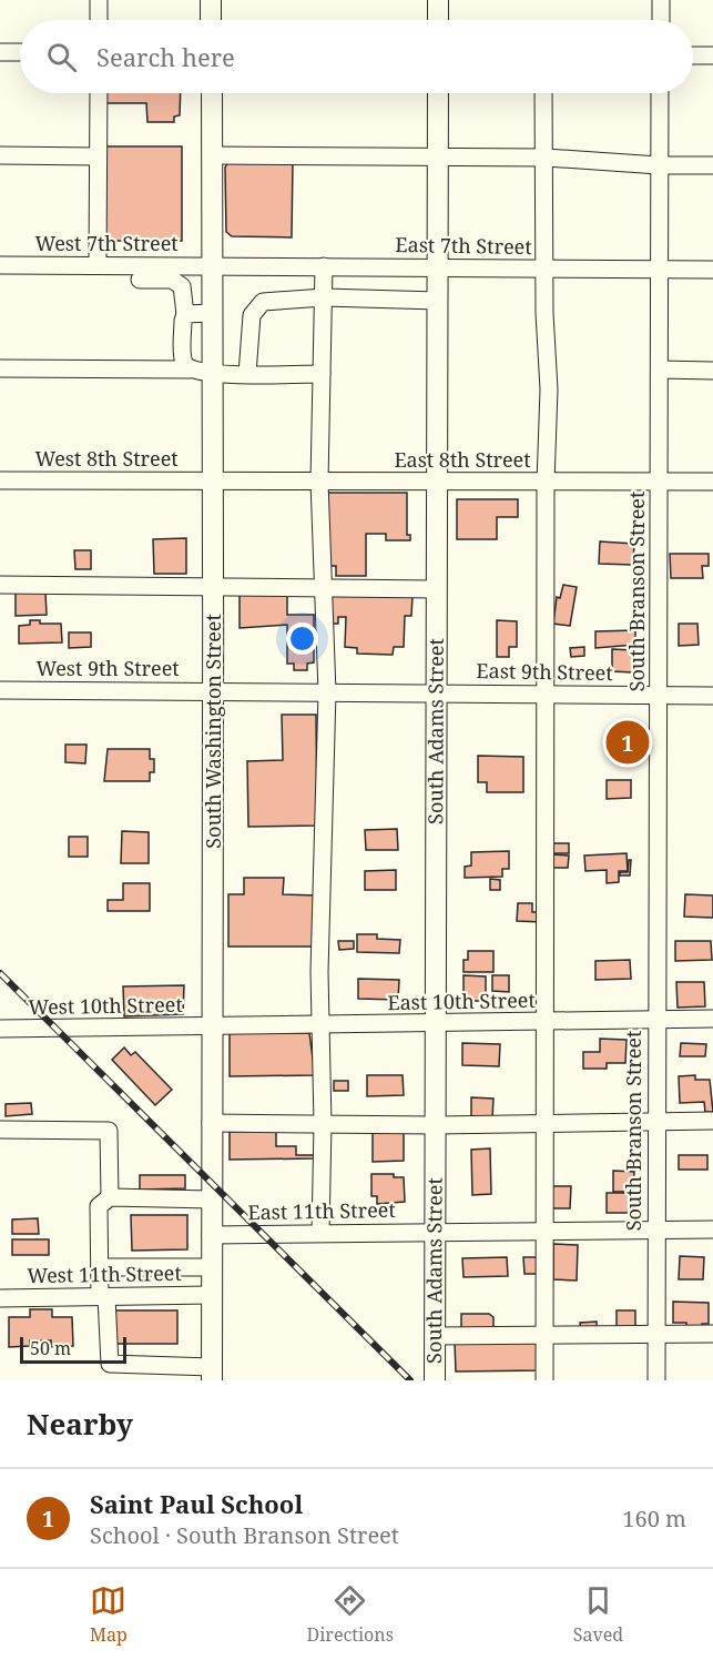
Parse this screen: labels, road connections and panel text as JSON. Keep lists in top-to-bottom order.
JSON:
{
  "streets": {
    "main road": ["South Washington Street", "South Adams Street"],
    "street": [
      "West 7th Street",
      "East 7th Street",
      "West 8th Street",
      "East 8th Street",
      "South Branson Street",
      "West 9th Street",
      "East 9th Street",
      "East 10th Street",
      "West 10th Street",
      "East 11th Street",
      "West 11th Street"
    ]
  },
  "crossings": [
    ["West 7th Street", "East 7th Street"],
    ["West 7th Street", "South Washington Street"],
    ["East 7th Street", "South Branson Street"],
    ["East 7th Street", "South Washington Street"],
    ["East 7th Street", "South Adams Street"],
    ["West 8th Street", "East 8th Street"],
    ["West 8th Street", "South Washington Street"],
    ["East 8th Street", "South Branson Street"],
    ["East 8th Street", "South Washington Street"],
    ["East 8th Street", "South Adams Street"],
    ["South Branson Street", "East 9th Street"],
    ["South Branson Street", "East 10th Street"],
    ["South Branson Street", "East 11th Street"],
    ["West 9th Street", "East 9th Street"],
    ["West 9th Street", "South Washington Street"],
    ["East 9th Street", "South Washington Street"],
    ["East 9th Street", "South Adams Street"],
    ["South Washington Street", "East 10th Street"],
    ["South Washington Street", "West 10th Street"],
    ["South Washington Street", "East 11th Street"],
    ["South Washington Street", "West 11th Street"],
    ["South Adams Street", "East 10th Street"],
    ["South Adams Street", "East 11th Street"],
    ["East 10th Street", "West 10th Street"]
  ],
  "scale_bar": "50 m",
  "page": {
    "search": "Search here",
    "pins": "1",
    "scale": "50 m",
    "heading": "Nearby",
    "list": [
      {
        "mark": "1",
        "name": "Saint Paul School",
        "note": "School · South Branson Street",
        "value": "160 m"
      }
    ],
    "nav": ["Map", "Directions", "Saved"]
  }
}
